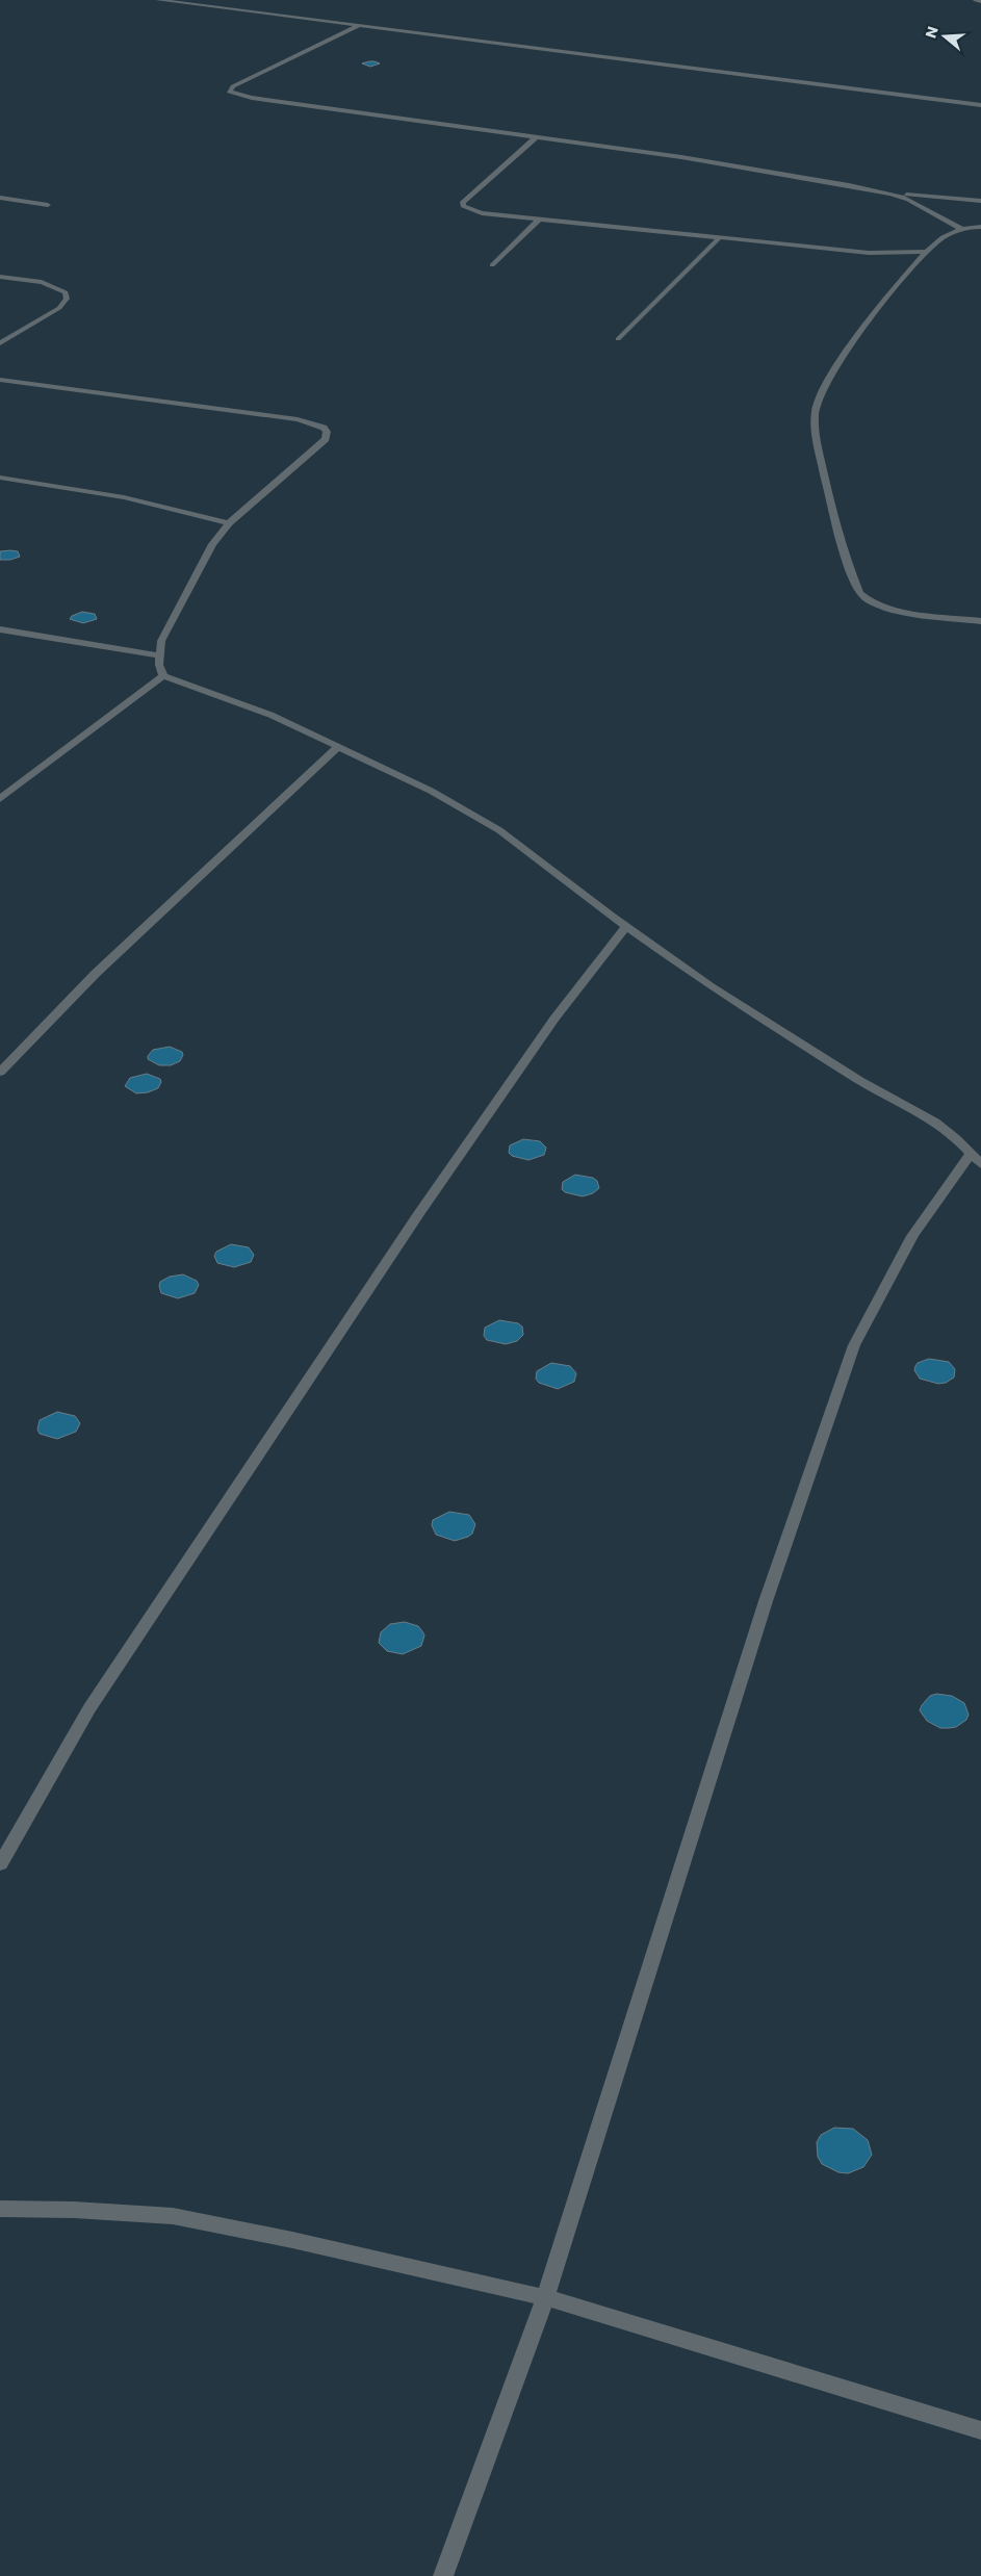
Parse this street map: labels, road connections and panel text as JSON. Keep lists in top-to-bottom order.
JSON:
{
  "north": "left"
}
